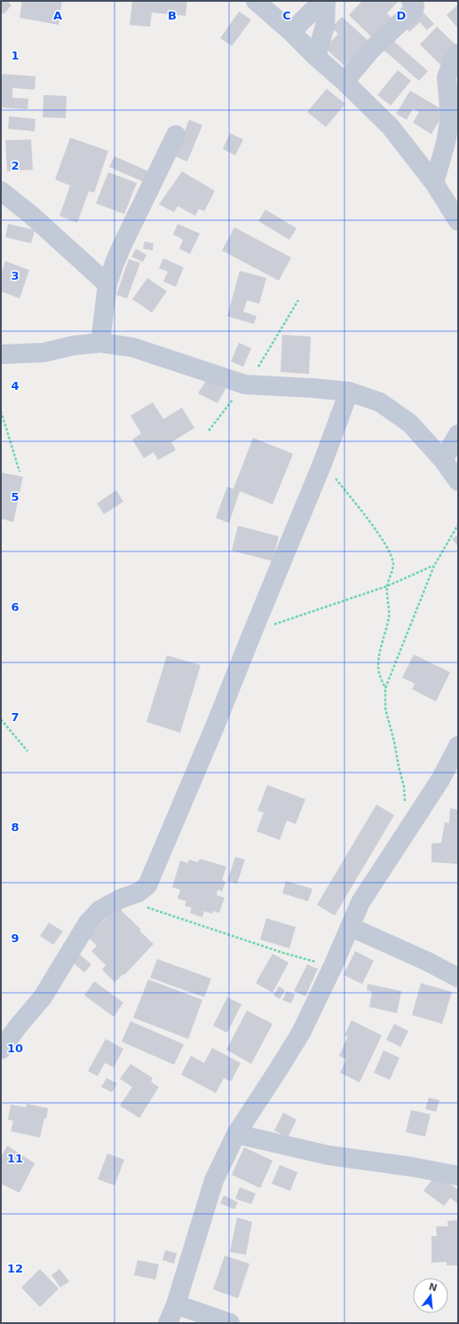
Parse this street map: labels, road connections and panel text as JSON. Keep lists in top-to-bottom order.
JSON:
{
  "north": "top",
  "grid": {
    "columns": [
      "A",
      "B",
      "C",
      "D"
    ],
    "rows": [
      "1",
      "2",
      "3",
      "4",
      "5",
      "6",
      "7",
      "8",
      "9",
      "10",
      "11",
      "12"
    ]
  }
}
